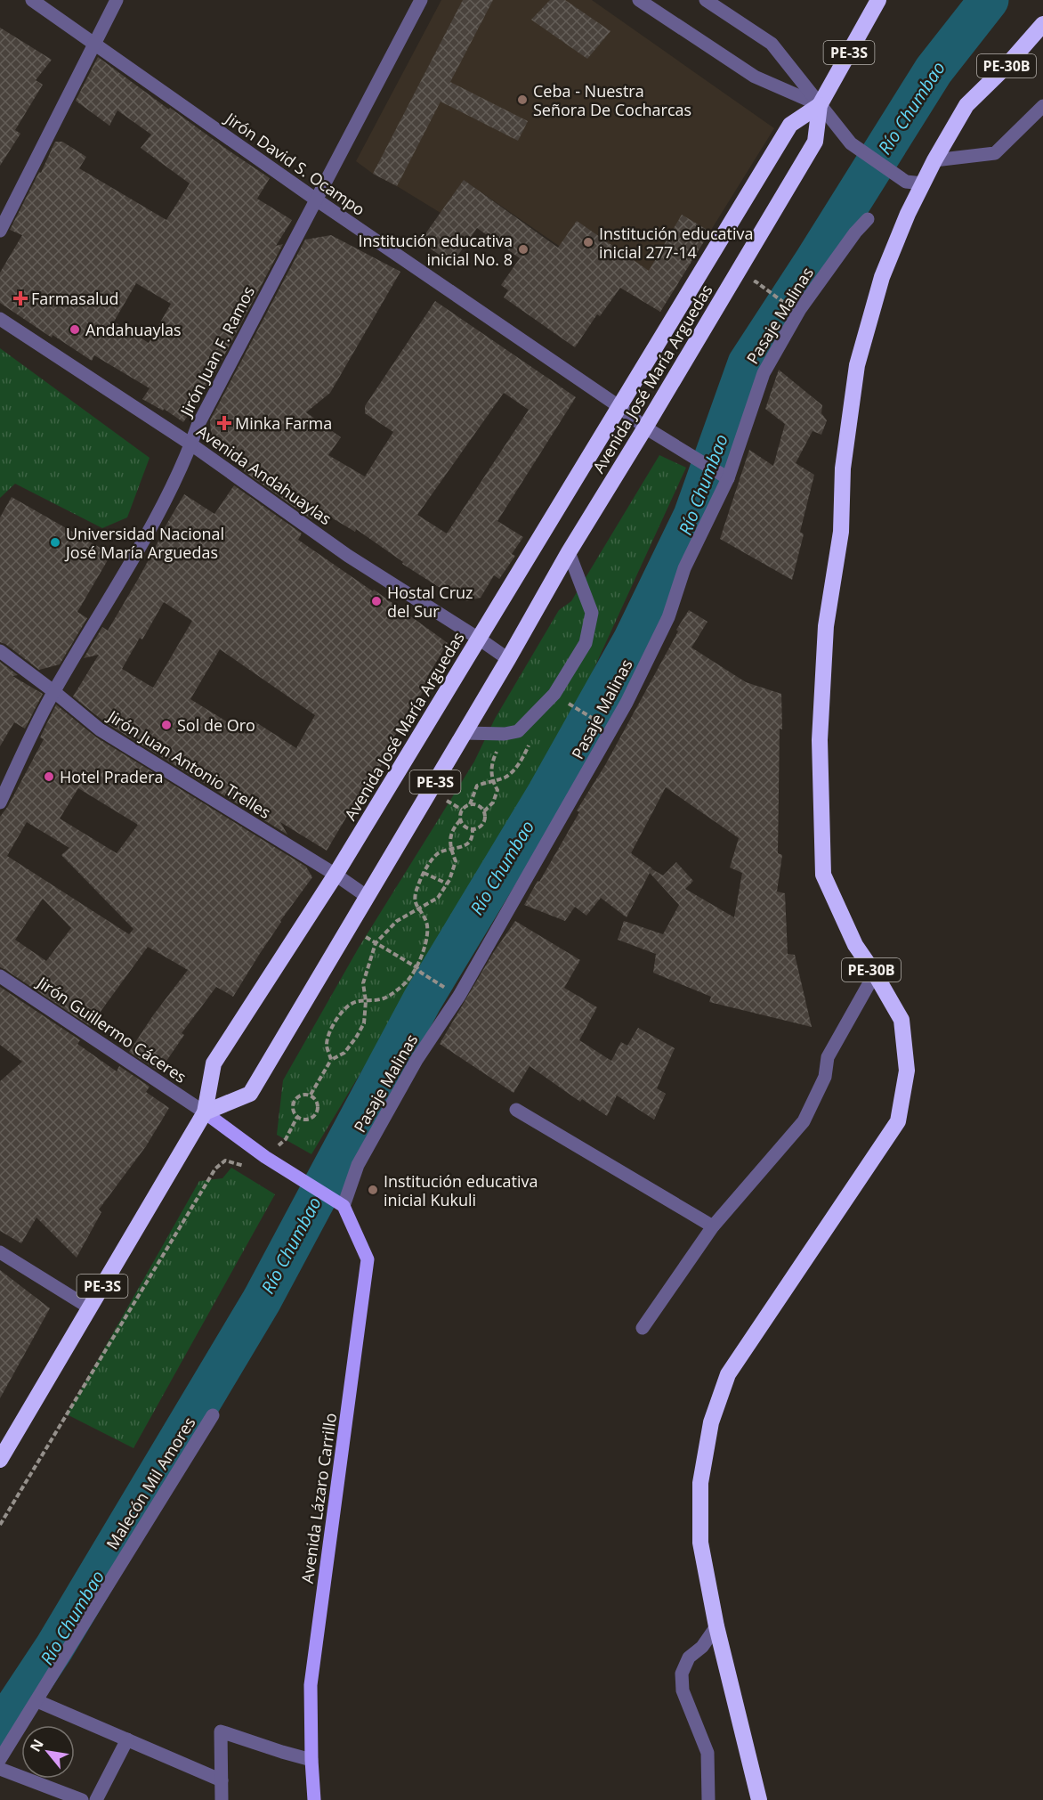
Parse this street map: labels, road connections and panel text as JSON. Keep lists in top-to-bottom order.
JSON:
{
  "streets": {
    "highway": ["PE-3S", "PE-30B", "Avenida José María Arguedas"],
    "main road": ["Avenida Lázaro Carrillo"],
    "street": [
      "Jirón David S. Ocampo",
      "Pasaje Malinas",
      "Jirón Juan F. Ramos",
      "Avenida Andahuaylas",
      "Jirón Juan Antonio Trelles",
      "Jirón Guillermo Cáceres",
      "Malecón Mil Amores"
    ]
  },
  "crossings": [
    ["PE-3S", "Avenida José María Arguedas"],
    ["PE-3S", "Jirón Guillermo Cáceres"],
    ["Jirón David S. Ocampo", "Pasaje Malinas"],
    ["Jirón David S. Ocampo", "Jirón Juan F. Ramos"],
    ["Jirón David S. Ocampo", "Avenida José María Arguedas"],
    ["Pasaje Malinas", "Avenida Lázaro Carrillo"],
    ["Jirón Juan F. Ramos", "Avenida Andahuaylas"],
    ["Jirón Juan F. Ramos", "Jirón Juan Antonio Trelles"],
    ["Avenida José María Arguedas", "Avenida Andahuaylas"],
    ["Avenida José María Arguedas", "Jirón Juan Antonio Trelles"],
    ["Avenida José María Arguedas", "Jirón Guillermo Cáceres"]
  ],
  "water": ["Río Chumbao"],
  "places": {
    "other": [
      "Ceba - Nuestra Señora De Cocharcas",
      "Institución educativa inicial 277-14",
      "Institución educativa inicial No. 8",
      "Andahuaylas",
      "Universidad Nacional José María Arguedas",
      "Hostal Cruz del Sur",
      "Sol de Oro",
      "Hotel Pradera",
      "Institución educativa inicial Kukuli"
    ],
    "health": ["Farmasalud", "Minka Farma"]
  },
  "north": "top left"
}
